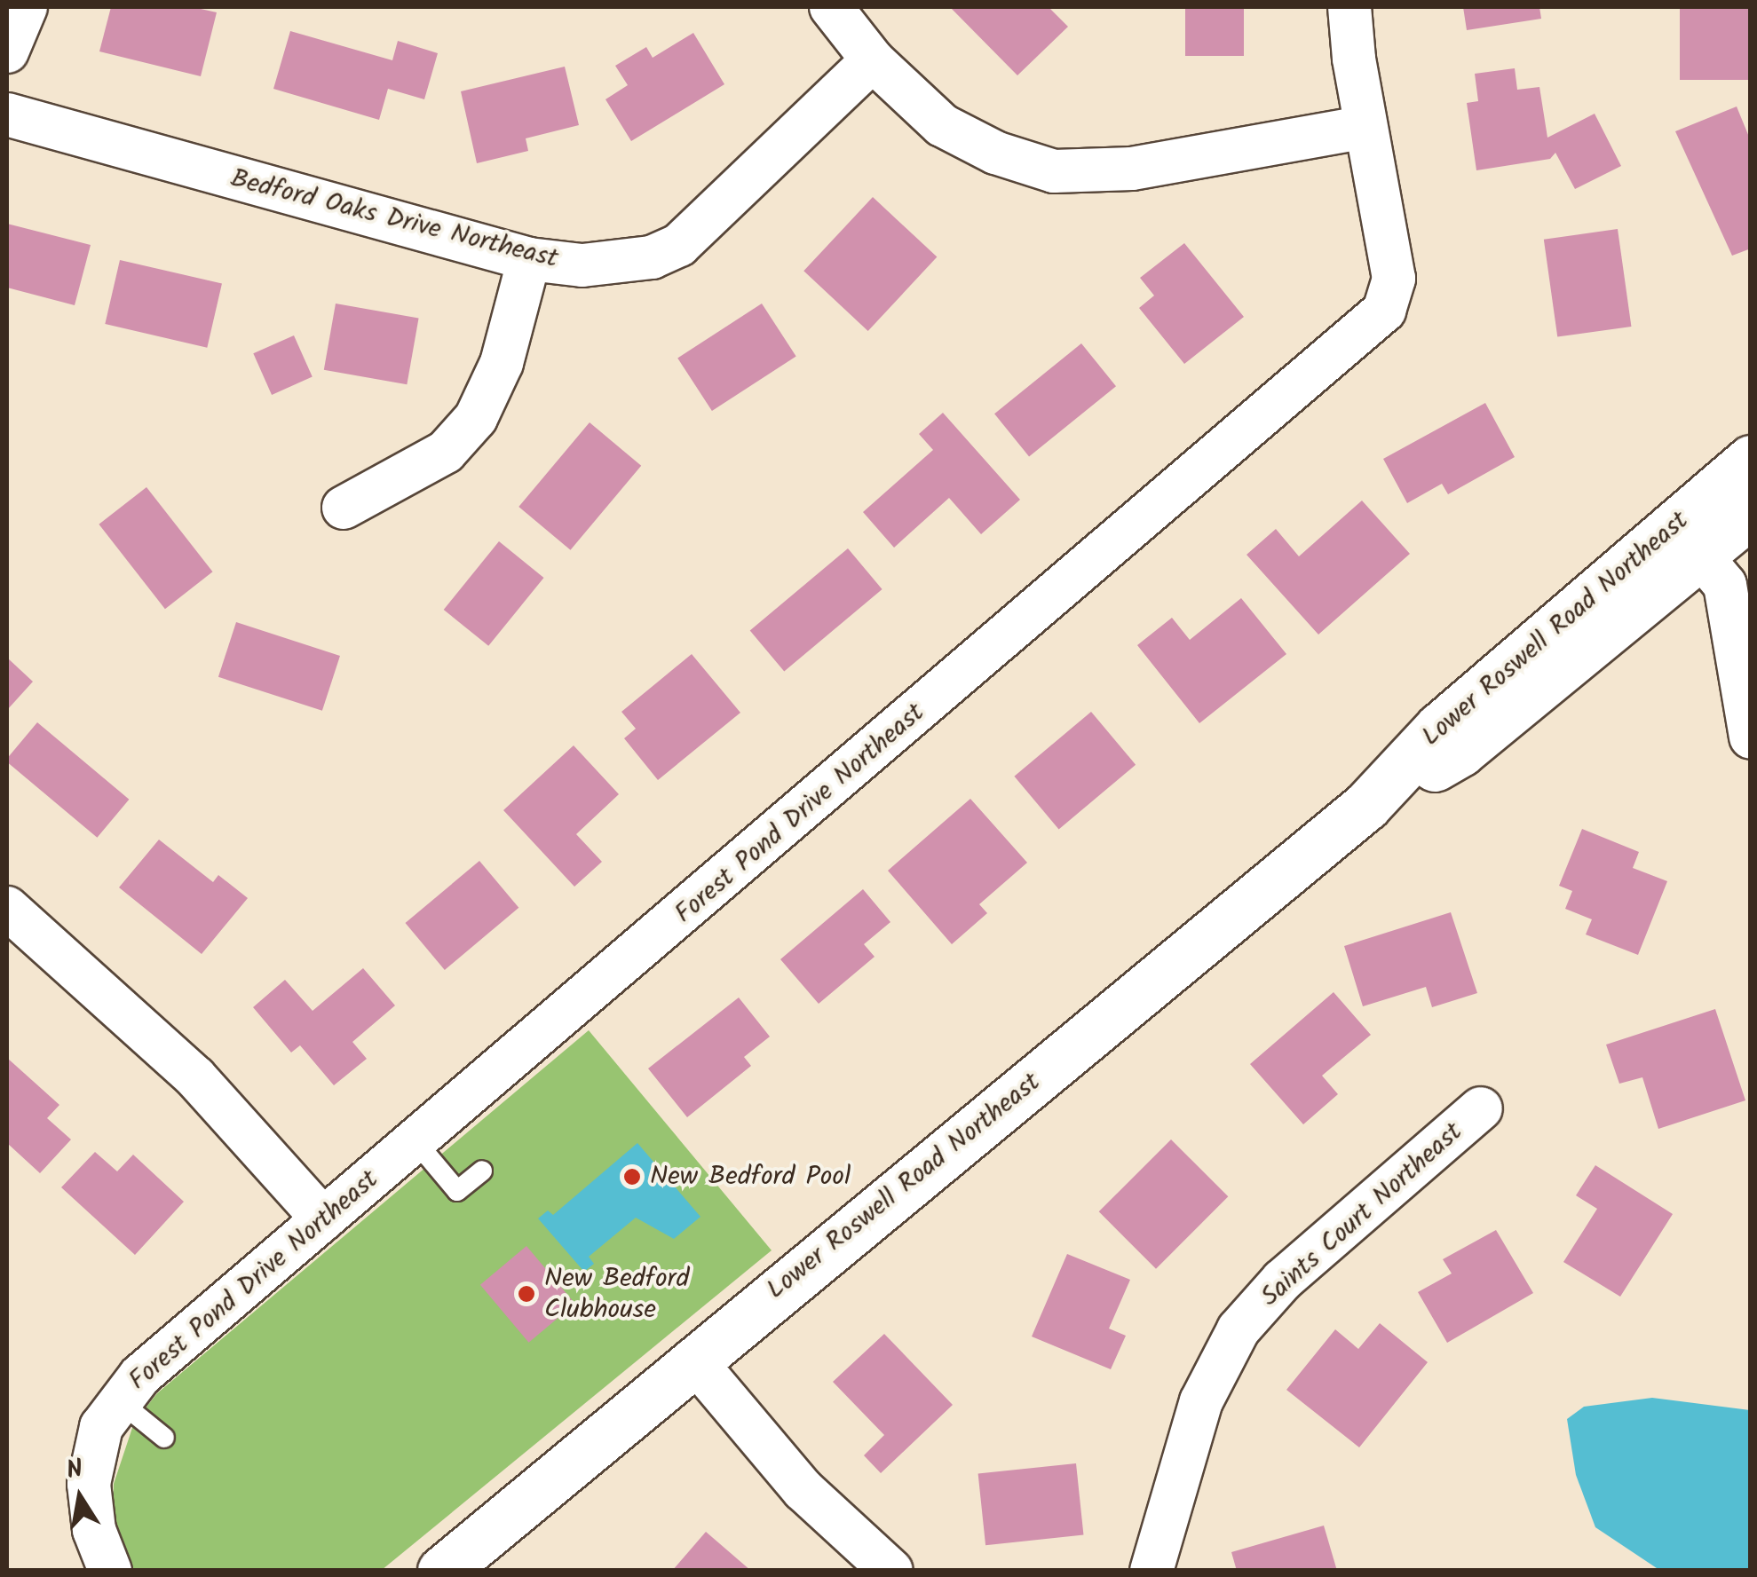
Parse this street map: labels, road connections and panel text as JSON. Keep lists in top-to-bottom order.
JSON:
{
  "streets": {
    "street": [
      "Bedford Oaks Drive Northeast",
      "Lower Roswell Road Northeast",
      "Forest Pond Drive Northeast",
      "Saints Court Northeast"
    ]
  },
  "places": ["New Bedford Pool", "New Bedford Clubhouse"],
  "north": "top"
}
